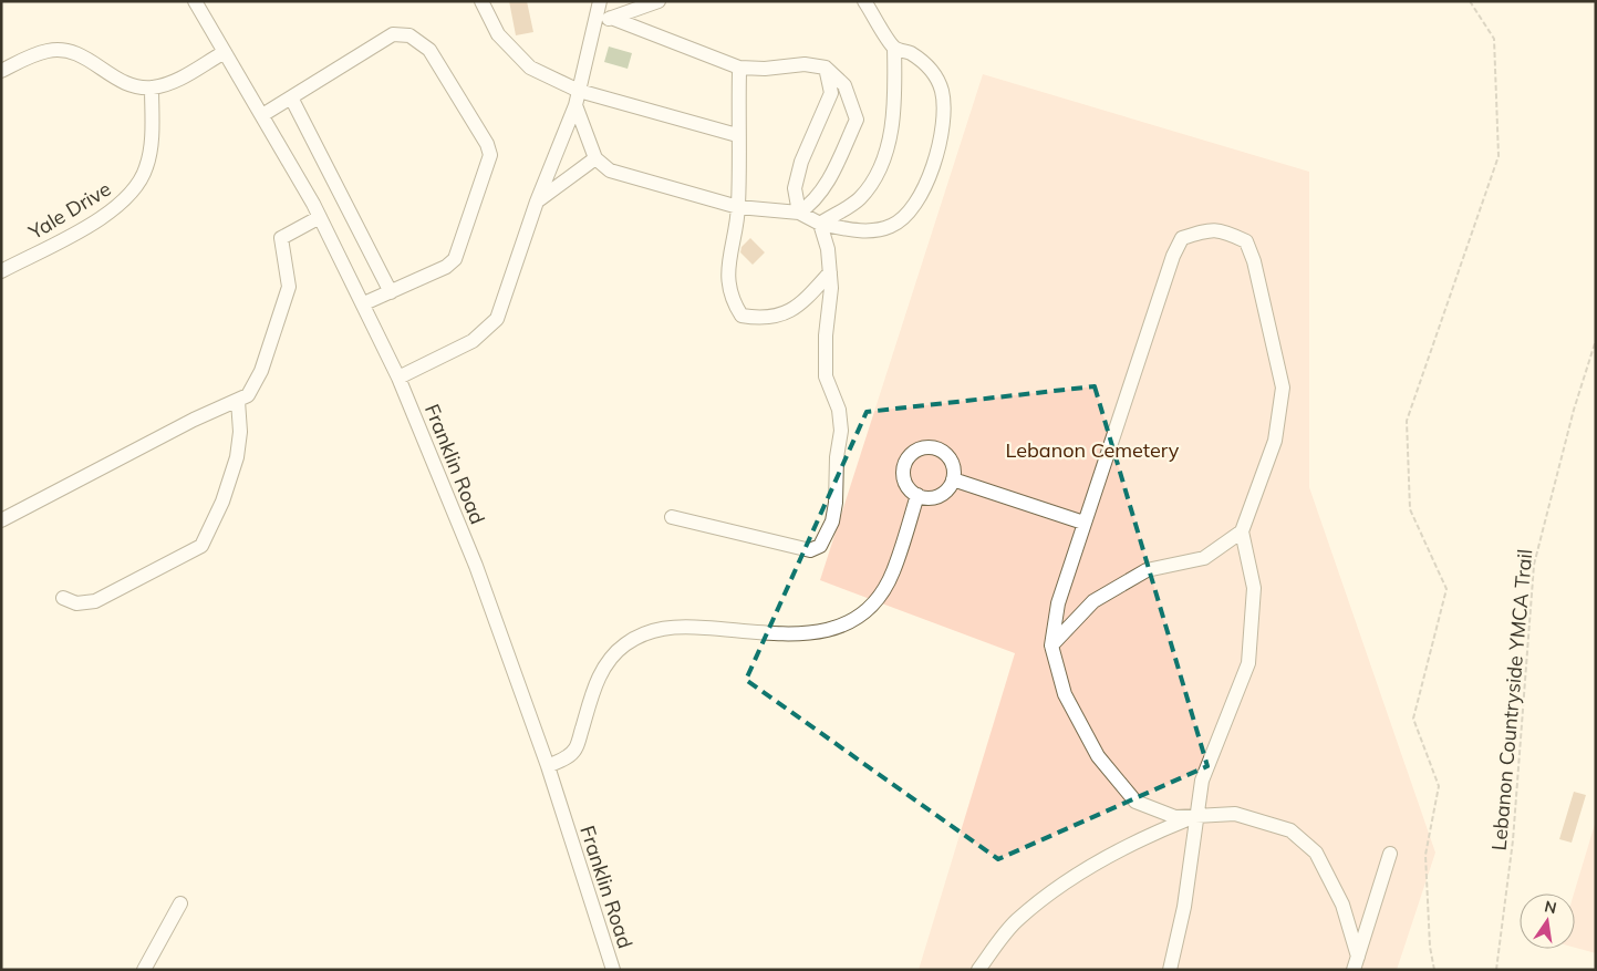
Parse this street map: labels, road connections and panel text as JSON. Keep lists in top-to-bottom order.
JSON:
{
  "streets": {
    "street": ["Yale Drive", "Franklin Road"],
    "path": ["Lebanon Countryside YMCA Trail"]
  },
  "parks": ["Lebanon Cemetery"],
  "north": "top"
}
